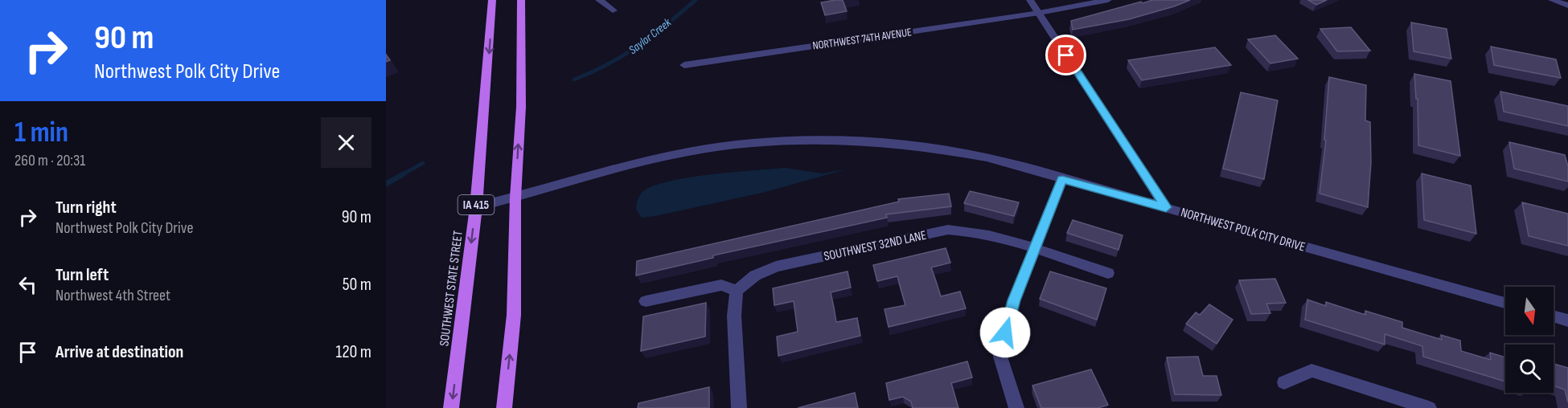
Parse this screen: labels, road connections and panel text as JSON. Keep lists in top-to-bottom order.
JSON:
{
  "streets": {
    "main road": ["IA 415", "SOUTHWEST STATE STREET"],
    "street": ["NORTHWEST 74TH AVENUE", "NORTHWEST POLK CITY DRIVE", "SOUTHWEST 32ND LANE"]
  },
  "water": ["Saylor Creek"],
  "north": "bottom",
  "page": {
    "turn": ["90 m", "Northwest Polk City Drive"],
    "heading": ["1 min", "260 m · 20:31"],
    "list": [
      {
        "name": "Turn right",
        "note": "Northwest Polk City Drive",
        "value": "90 m"
      },
      {
        "name": "Turn left",
        "note": "Northwest 4th Street",
        "value": "50 m"
      },
      {
        "name": "Arrive at destination",
        "value": "120 m"
      }
    ]
  }
}
